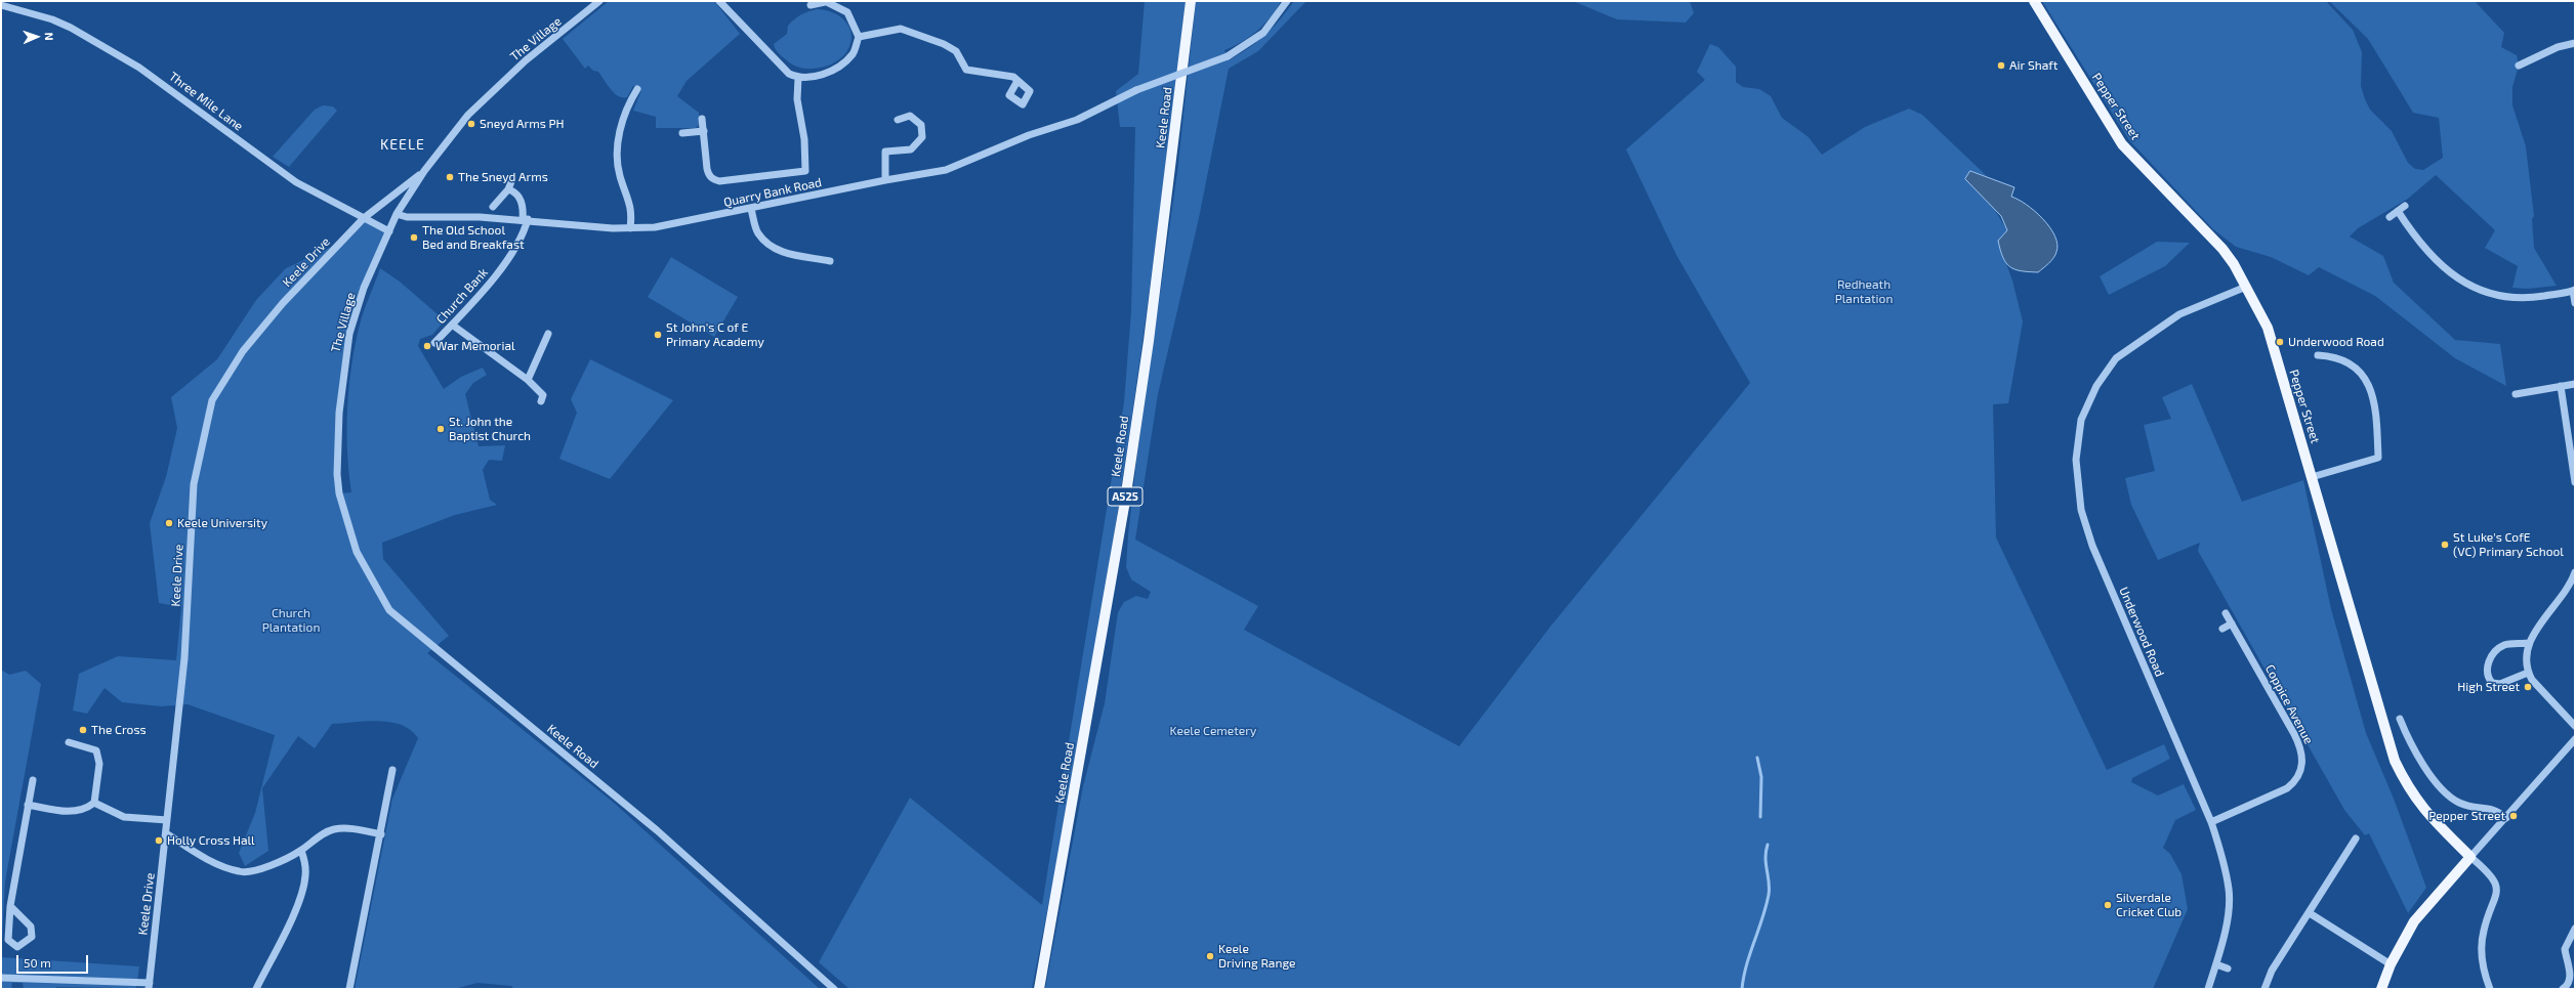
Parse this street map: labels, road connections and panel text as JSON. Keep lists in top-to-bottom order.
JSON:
{
  "streets": {
    "main road": ["Pepper Street", "Keele Road", "A525"],
    "street": [
      "The Village",
      "Three Mile Lane",
      "Quarry Bank Road",
      "Keele Drive",
      "Church Bank",
      "Underwood Road",
      "Coppice Avenue"
    ]
  },
  "crossings": [
    ["The Village", "Three Mile Lane"],
    ["The Village", "Keele Road"],
    ["The Village", "Quarry Bank Road"],
    ["The Village", "Keele Drive"],
    ["Three Mile Lane", "Keele Drive"],
    ["Pepper Street", "Underwood Road"],
    ["Quarry Bank Road", "Church Bank"],
    ["Underwood Road", "Coppice Avenue"]
  ],
  "districts": ["KEELE"],
  "parks": ["Redheath Plantation", "Church Plantation", "Keele Cemetery"],
  "places": [
    "Air Shaft",
    "Sneyd Arms PH",
    "The Sneyd Arms",
    "The Old School Bed and Breakfast",
    "St John's C of E Primary Academy",
    "Underwood Road",
    "War Memorial",
    "St. John the Baptist Church",
    "Keele University",
    "St Luke's CofE (VC) Primary School",
    "High Street",
    "The Cross",
    "Pepper Street",
    "Holly Cross Hall",
    "Silverdale Cricket Club",
    "Keele Driving Range"
  ],
  "scale_bar": "50 m",
  "north": "right"
}
